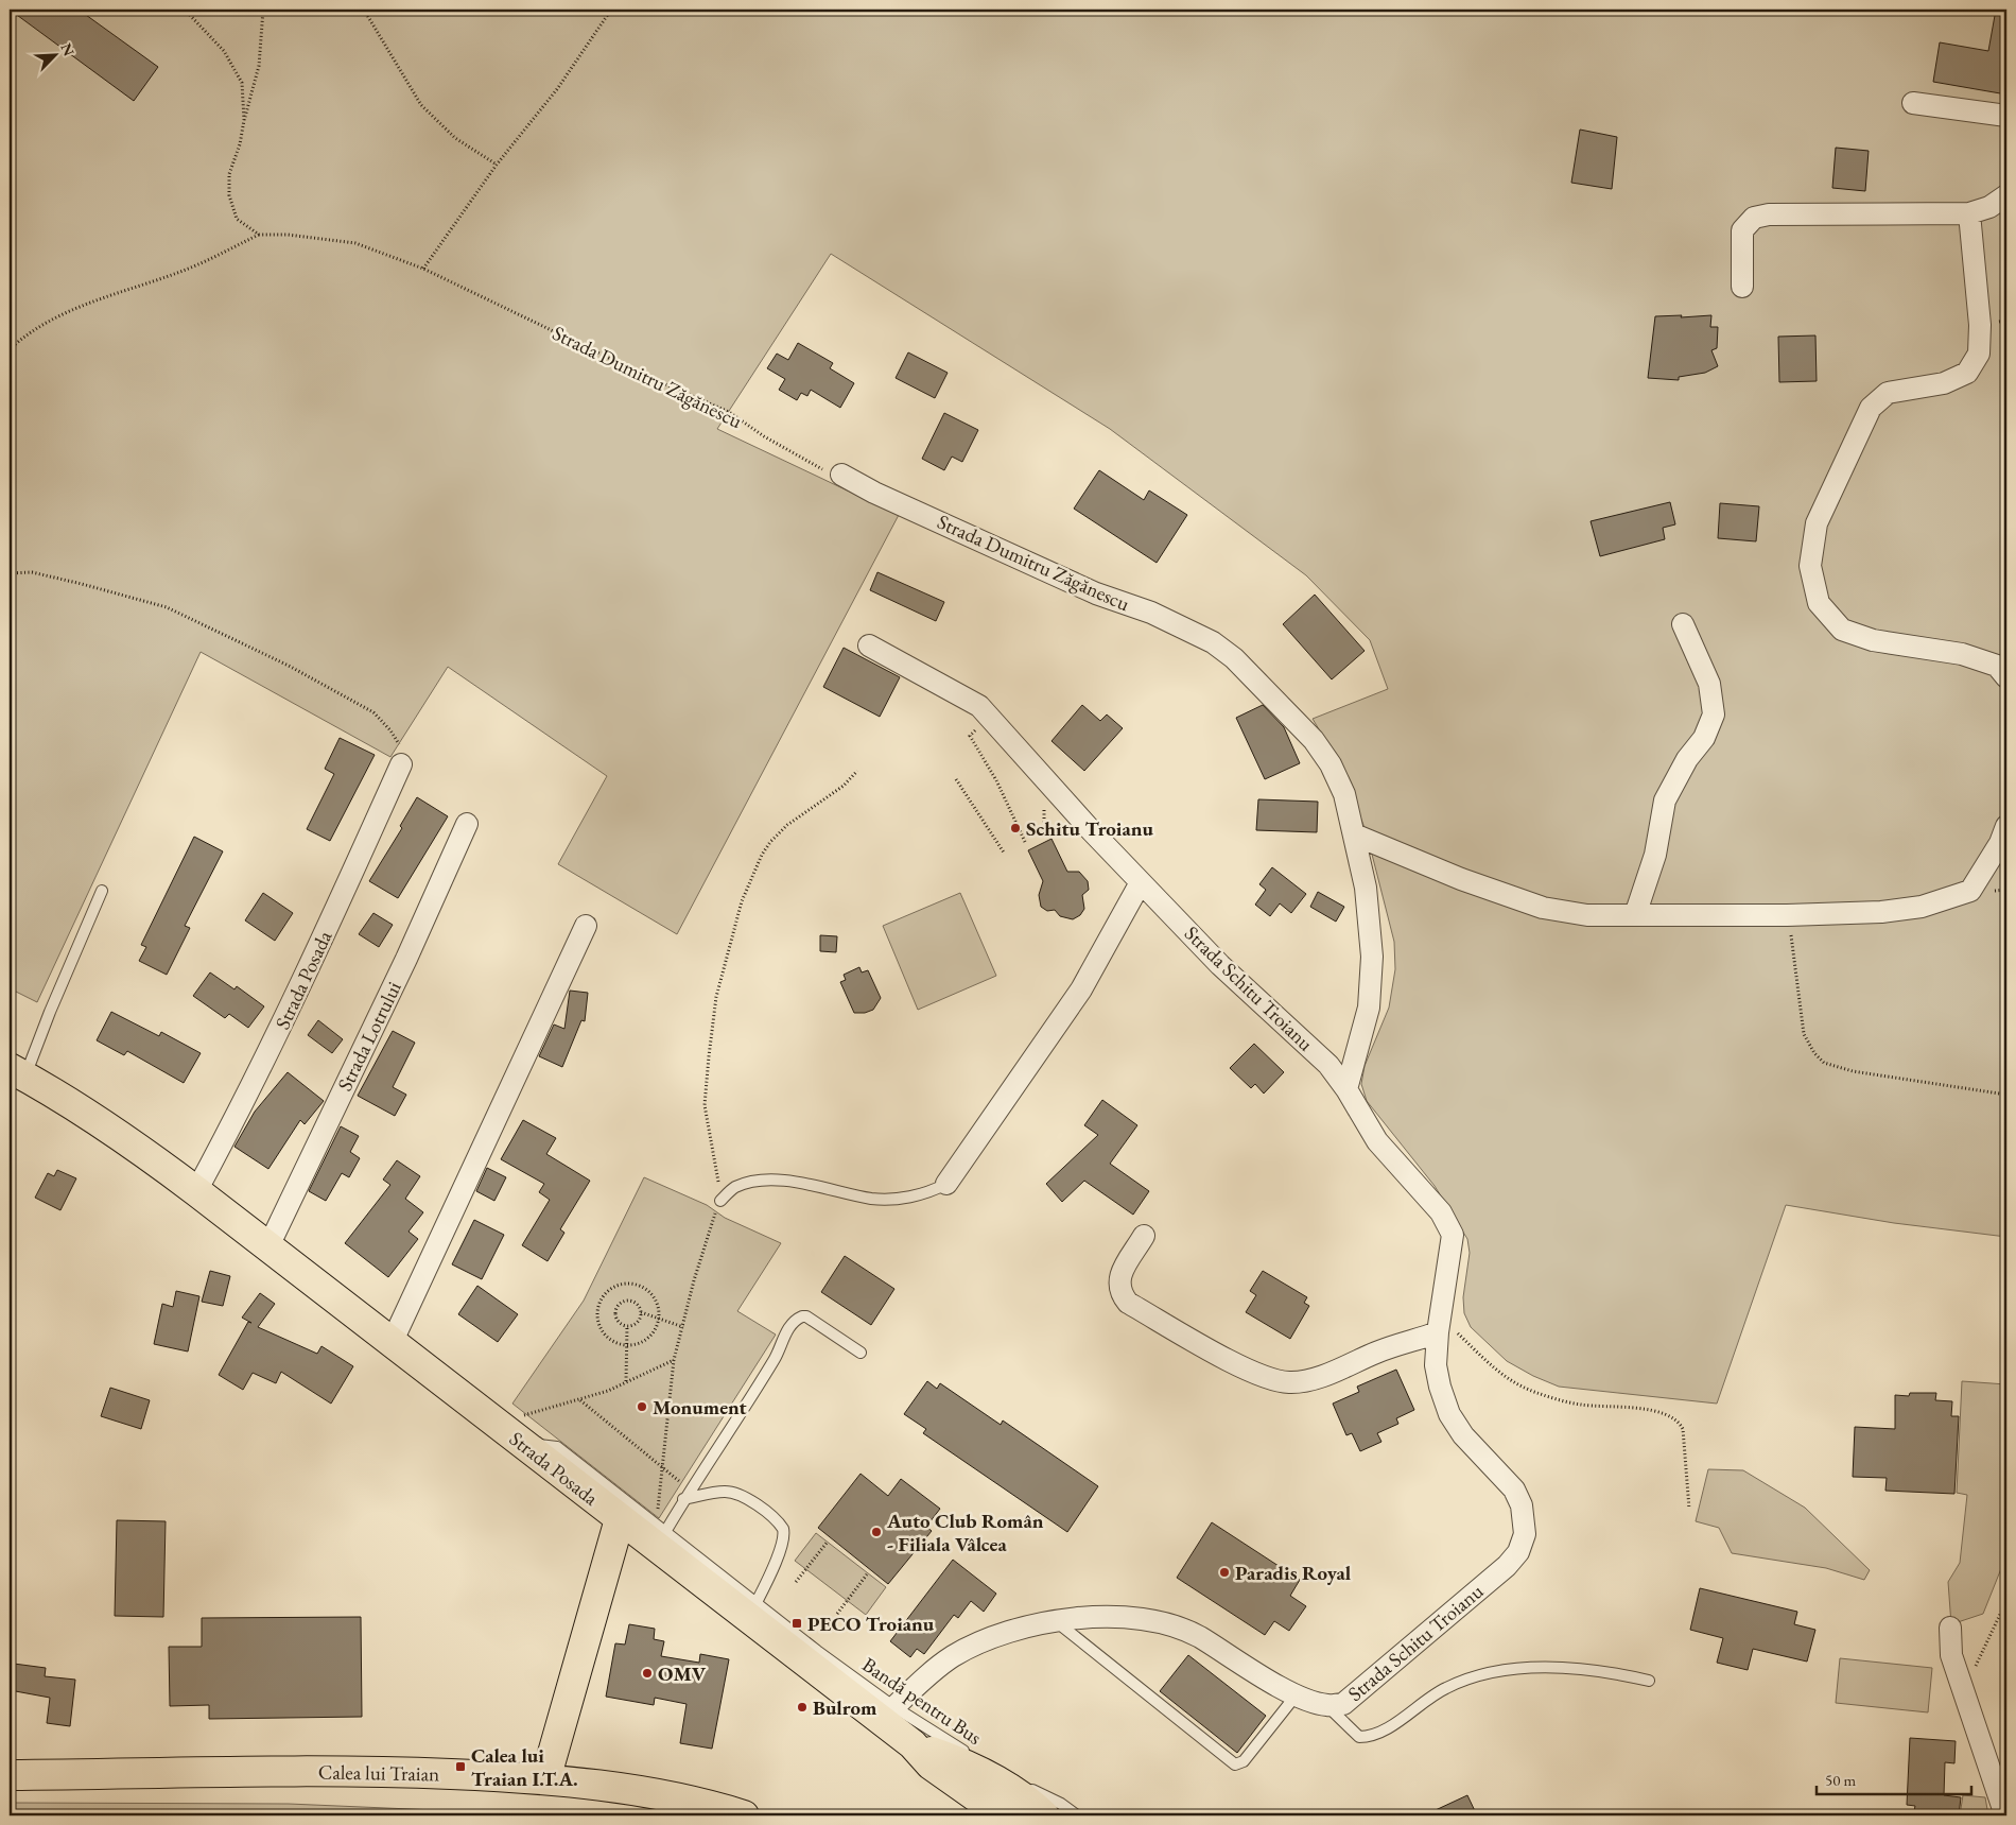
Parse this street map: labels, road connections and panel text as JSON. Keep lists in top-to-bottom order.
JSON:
{
  "streets": {
    "main road": ["Strada Posada", "Calea lui Traian"],
    "street": ["Strada Dumitru Zăgănescu", "Strada Schitu Troianu", "Strada Lotrului"],
    "lane": ["Bandă pentru Bus"]
  },
  "crossings": [
    ["Strada Posada", "Strada Schitu Troianu"],
    ["Strada Posada", "Strada Lotrului"],
    ["Strada Posada", "Bandă pentru Bus"],
    ["Strada Schitu Troianu", "Bandă pentru Bus"]
  ],
  "places": {
    "other": [
      "Schitu Troianu",
      "Monument",
      "Auto Club Român - Filiala Vâlcea",
      "Paradis Royal",
      "OMV",
      "Bulrom"
    ],
    "transit": ["PECO Troianu", "Calea lui Traian I.T.A."]
  },
  "scale_bar": "50 m",
  "north": "top right"
}
